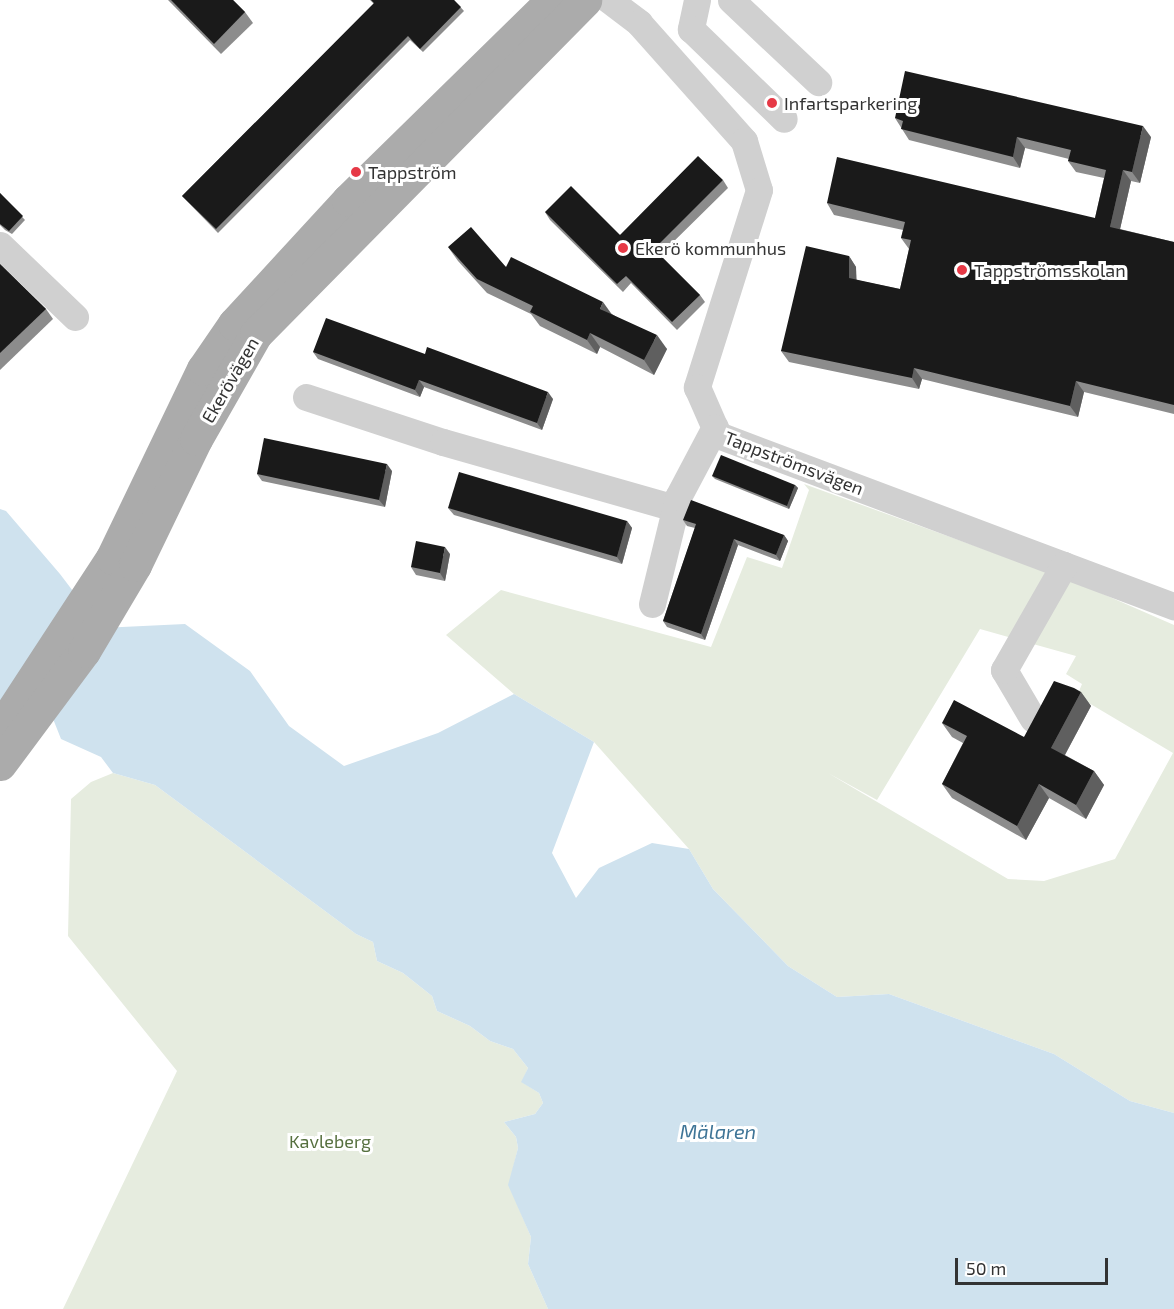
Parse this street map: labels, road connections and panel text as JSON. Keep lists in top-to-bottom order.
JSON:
{
  "streets": {
    "main road": ["Ekerövägen"],
    "street": ["Tappströmsvägen"]
  },
  "water": ["Mälaren"],
  "parks": ["Kavleberg"],
  "places": [
    "Infartsparkering",
    "Tappström",
    "Ekerö kommunhus",
    "Tappströmsskolan"
  ],
  "scale_bar": "50 m"
}
